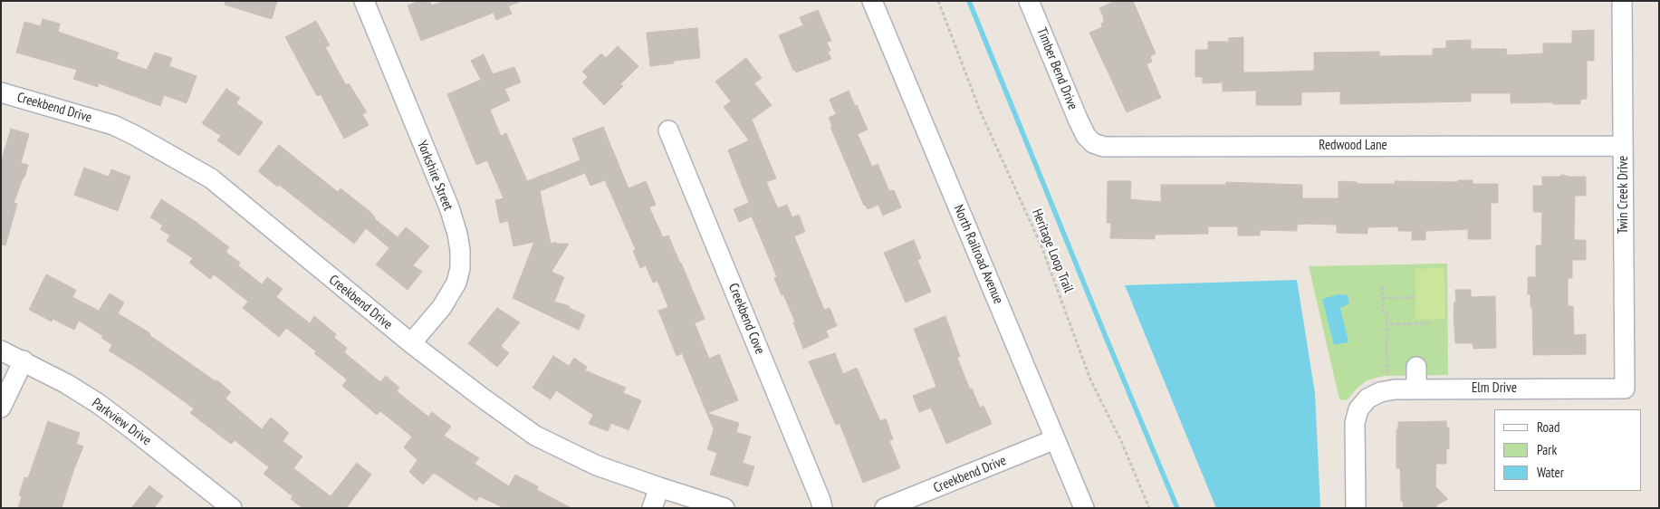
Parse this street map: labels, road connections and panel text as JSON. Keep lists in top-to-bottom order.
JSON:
{
  "streets": {
    "street": [
      "Timber Bend Drive",
      "Creekbend Drive",
      "Redwood Lane",
      "Yorkshire Street",
      "Twin Creek Drive",
      "North Railroad Avenue",
      "Creekbend Cove",
      "Elm Drive",
      "Parkview Drive"
    ],
    "path": ["Heritage Loop Trail"]
  },
  "crossings": [
    ["Timber Bend Drive", "Redwood Lane"],
    ["Creekbend Drive", "Yorkshire Street"],
    ["Creekbend Drive", "North Railroad Avenue"],
    ["Redwood Lane", "Twin Creek Drive"],
    ["Twin Creek Drive", "Elm Drive"]
  ],
  "legend": ["Road", "Park", "Water"]
}
